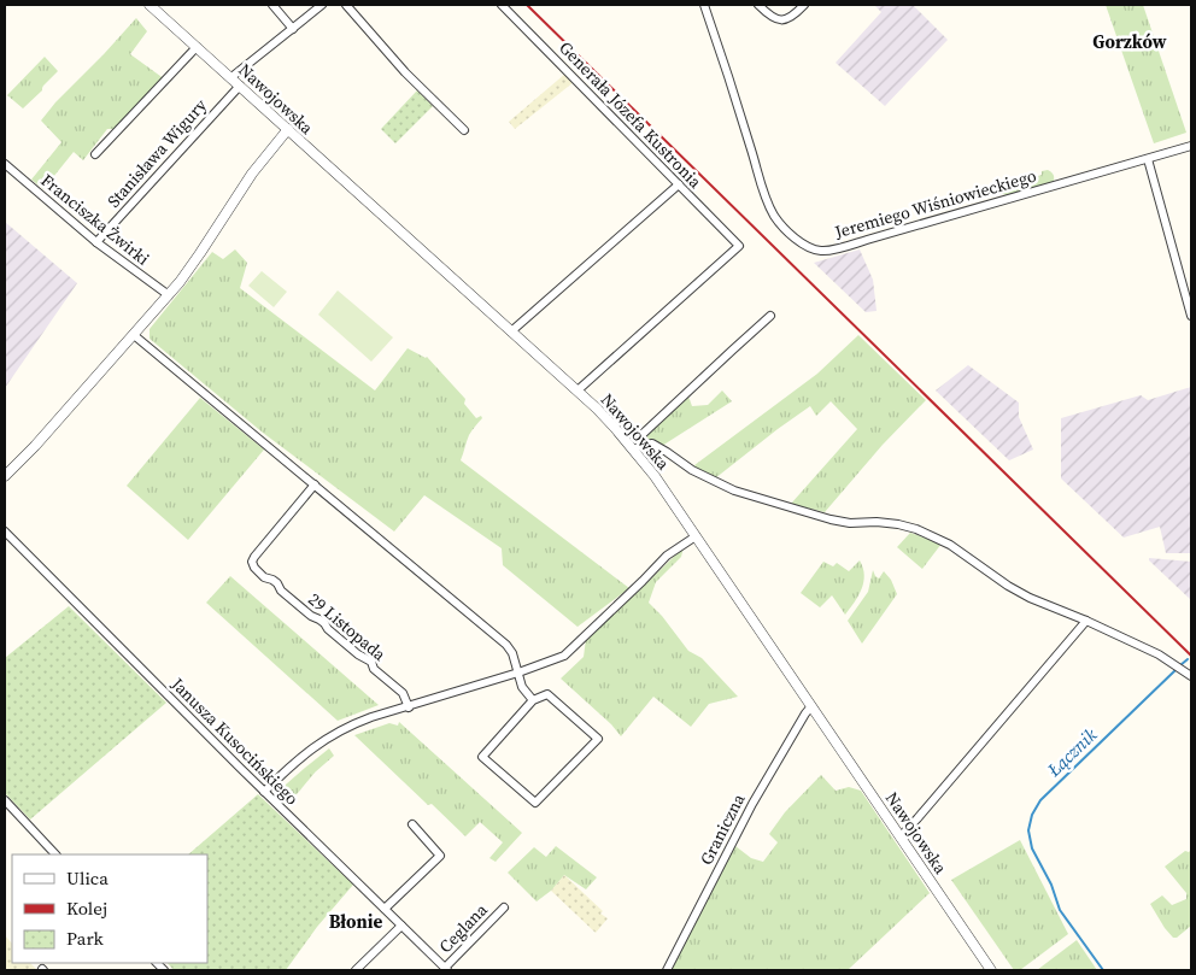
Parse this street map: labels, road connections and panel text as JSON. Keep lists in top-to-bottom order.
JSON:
{
  "streets": {
    "street": [
      "Nawojowska",
      "Generała Józefa Kustronia",
      "Stanisława Wigury",
      "Jeremiego Wiśniowieckiego",
      "Franciszka Żwirki",
      "29 Listopada",
      "Janusza Kusocińskiego",
      "Graniczna",
      "Ceglana"
    ]
  },
  "crossings": [
    ["Nawojowska", "Generała Józefa Kustronia"],
    ["Nawojowska", "Stanisława Wigury"],
    ["Nawojowska", "Graniczna"],
    ["Stanisława Wigury", "Franciszka Żwirki"],
    ["Janusza Kusocińskiego", "Ceglana"]
  ],
  "districts": ["Gorzków", "Błonie"],
  "water": ["Łącznik"],
  "legend": ["Ulica", "Kolej", "Park"]
}
